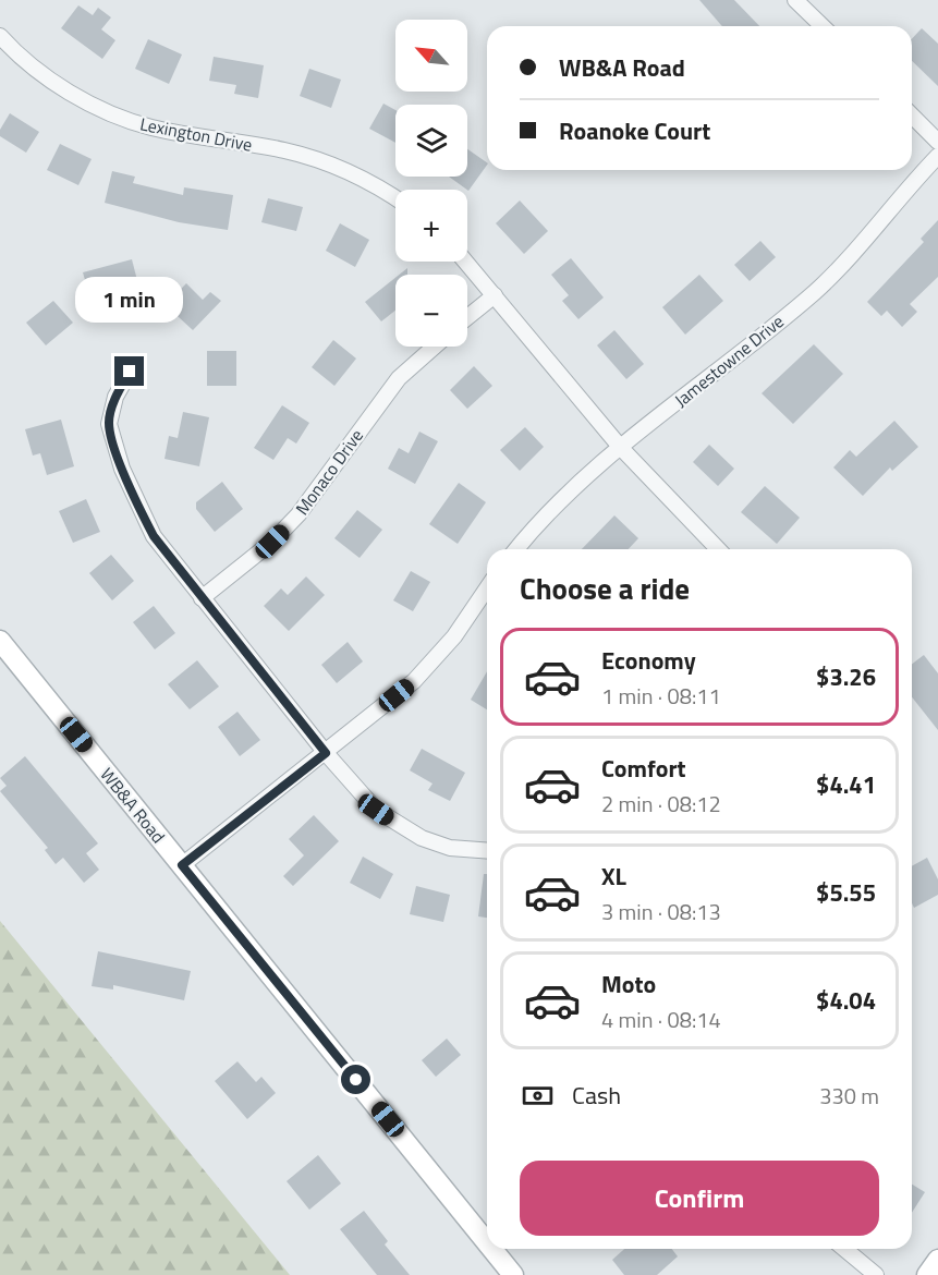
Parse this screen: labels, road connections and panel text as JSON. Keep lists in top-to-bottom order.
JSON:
{
  "streets": {
    "street": [
      "Lexington Drive",
      "Jamestowne Drive",
      "Monaco Drive",
      "WB&A Road"
    ]
  },
  "north": "top left",
  "page": {
    "map_buttons": ["+", "−"],
    "banner": ["WB&A Road", "Roanoke Court"],
    "bubble": "1 min",
    "heading": "Choose a ride",
    "list": [
      {
        "name": "Economy",
        "note": "1 min · 08:11",
        "value": "$3.26"
      },
      {
        "name": "Comfort",
        "note": "2 min · 08:12",
        "value": "$4.41"
      },
      {
        "name": "XL",
        "note": "3 min · 08:13",
        "value": "$5.55"
      },
      {
        "name": "Moto",
        "note": "4 min · 08:14",
        "value": "$4.04"
      }
    ],
    "pay": ["Cash", "330 m"],
    "buttons": "Confirm"
  }
}
